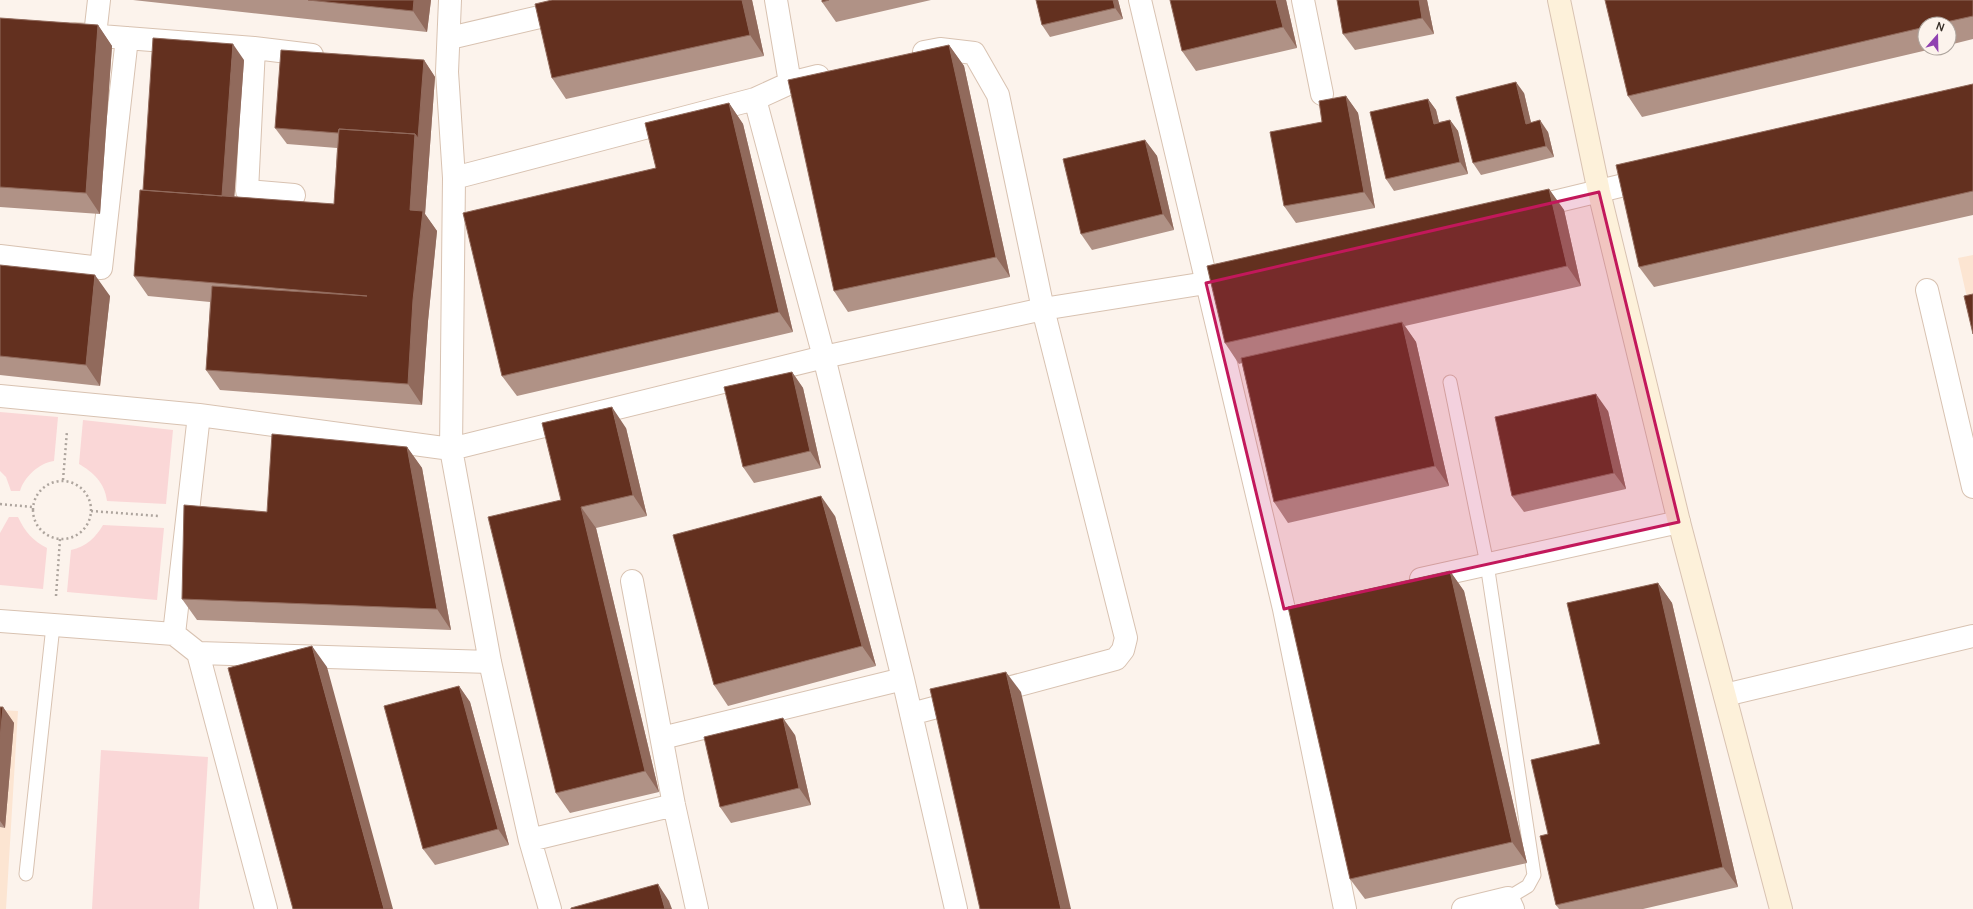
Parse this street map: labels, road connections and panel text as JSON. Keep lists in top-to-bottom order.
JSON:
{
  "north": "top"
}
